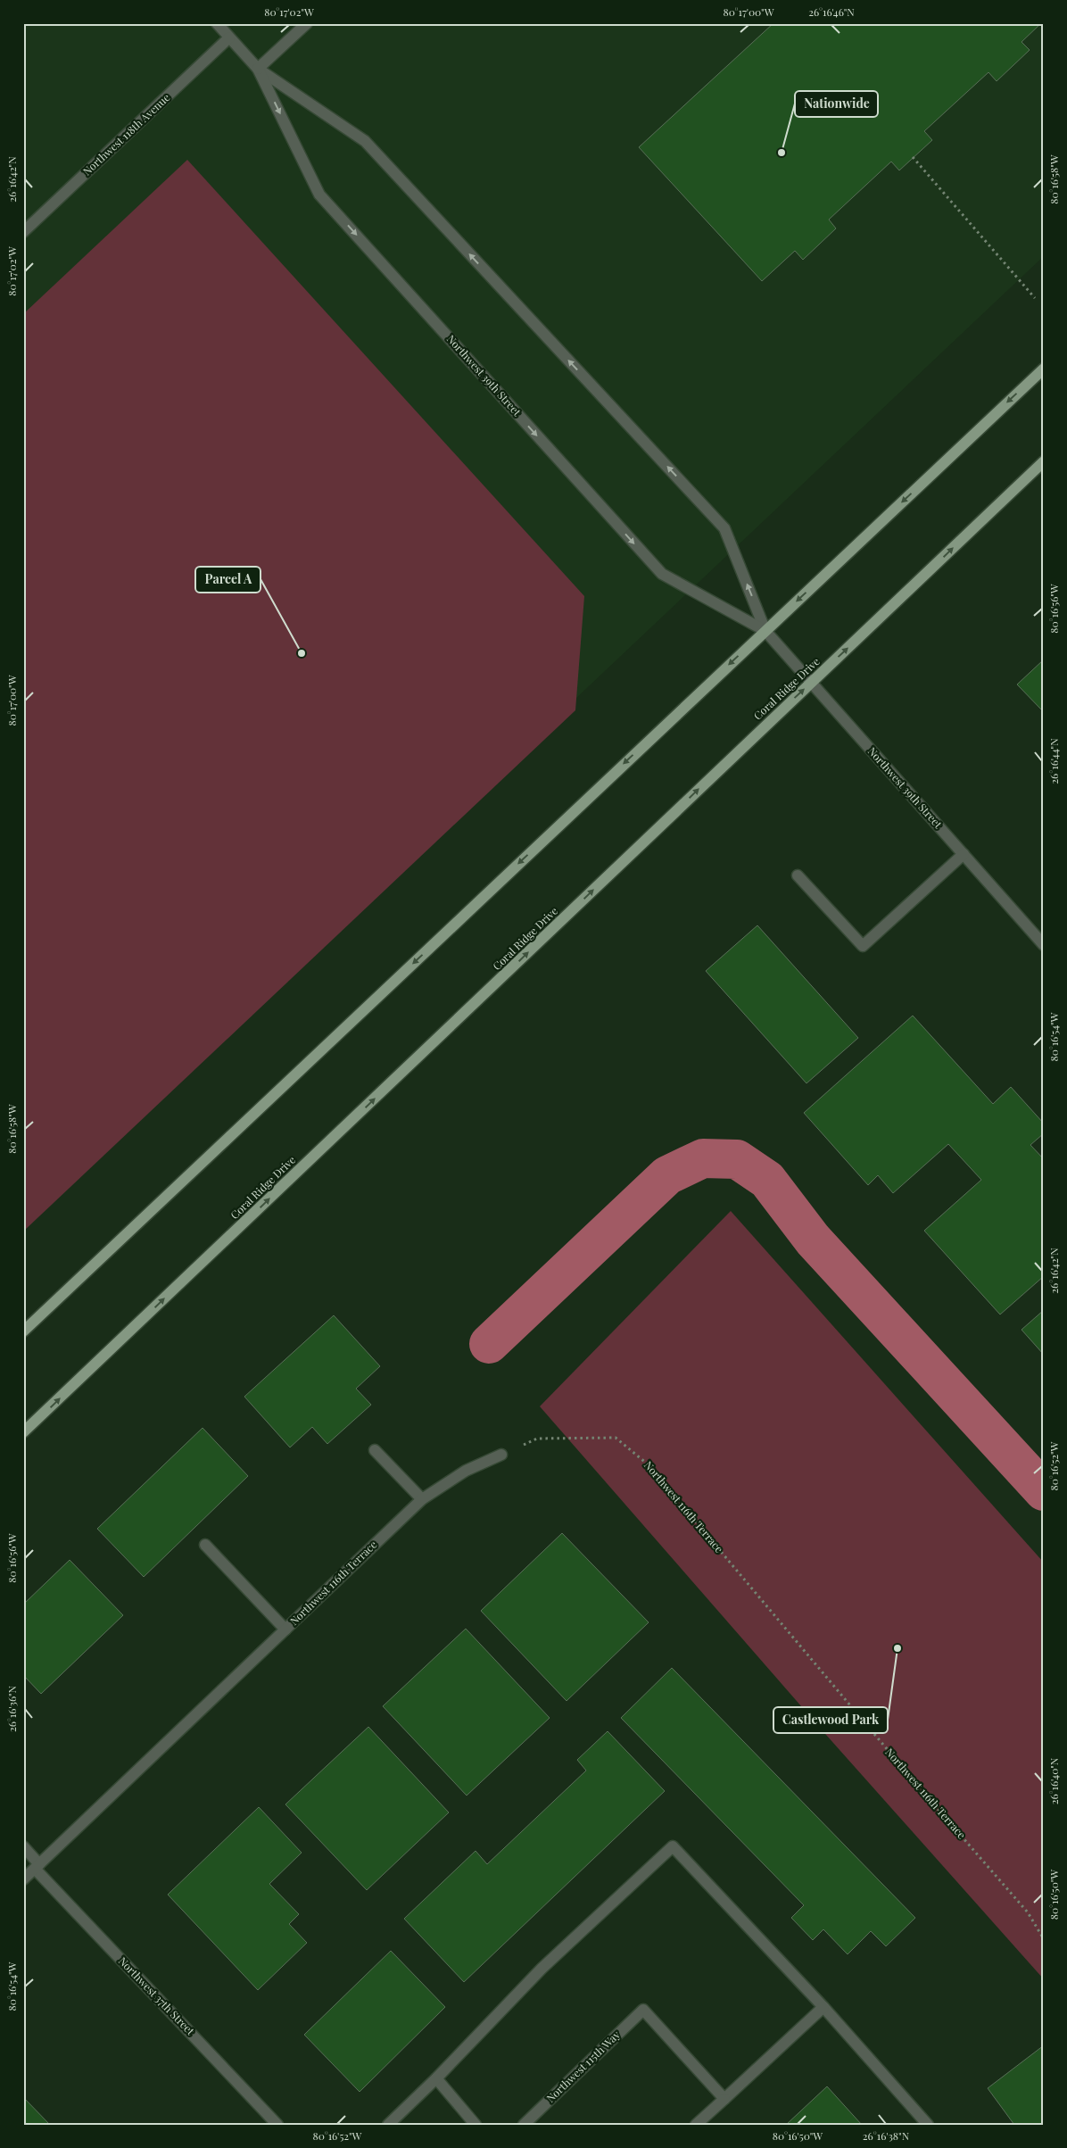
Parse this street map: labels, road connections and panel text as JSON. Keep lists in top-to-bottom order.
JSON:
{
  "streets": {
    "main road": ["Coral Ridge Drive"],
    "street": [
      "Northwest 118th Avenue",
      "Northwest 39th Street",
      "Northwest 116th Terrace",
      "Northwest 37th Street",
      "Northwest 115th Way"
    ]
  },
  "crossings": [
    ["Northwest 118th Avenue", "Northwest 39th Street"],
    ["Northwest 39th Street", "Coral Ridge Drive"],
    ["Northwest 116th Terrace", "Northwest 37th Street"]
  ],
  "places": ["Nationwide", "Parcel A", "Castlewood Park"],
  "coordinates": [
    "80°17'02\"W",
    "80°17'00\"W",
    "26°16'46\"N",
    "26°16'42\"N",
    "80°16'58\"W",
    "80°16'56\"W",
    "26°16'44\"N",
    "80°16'54\"W",
    "80°16'52\"W",
    "26°16'36\"N",
    "26°16'40\"N",
    "80°16'50\"W",
    "26°16'38\"N"
  ]
}
